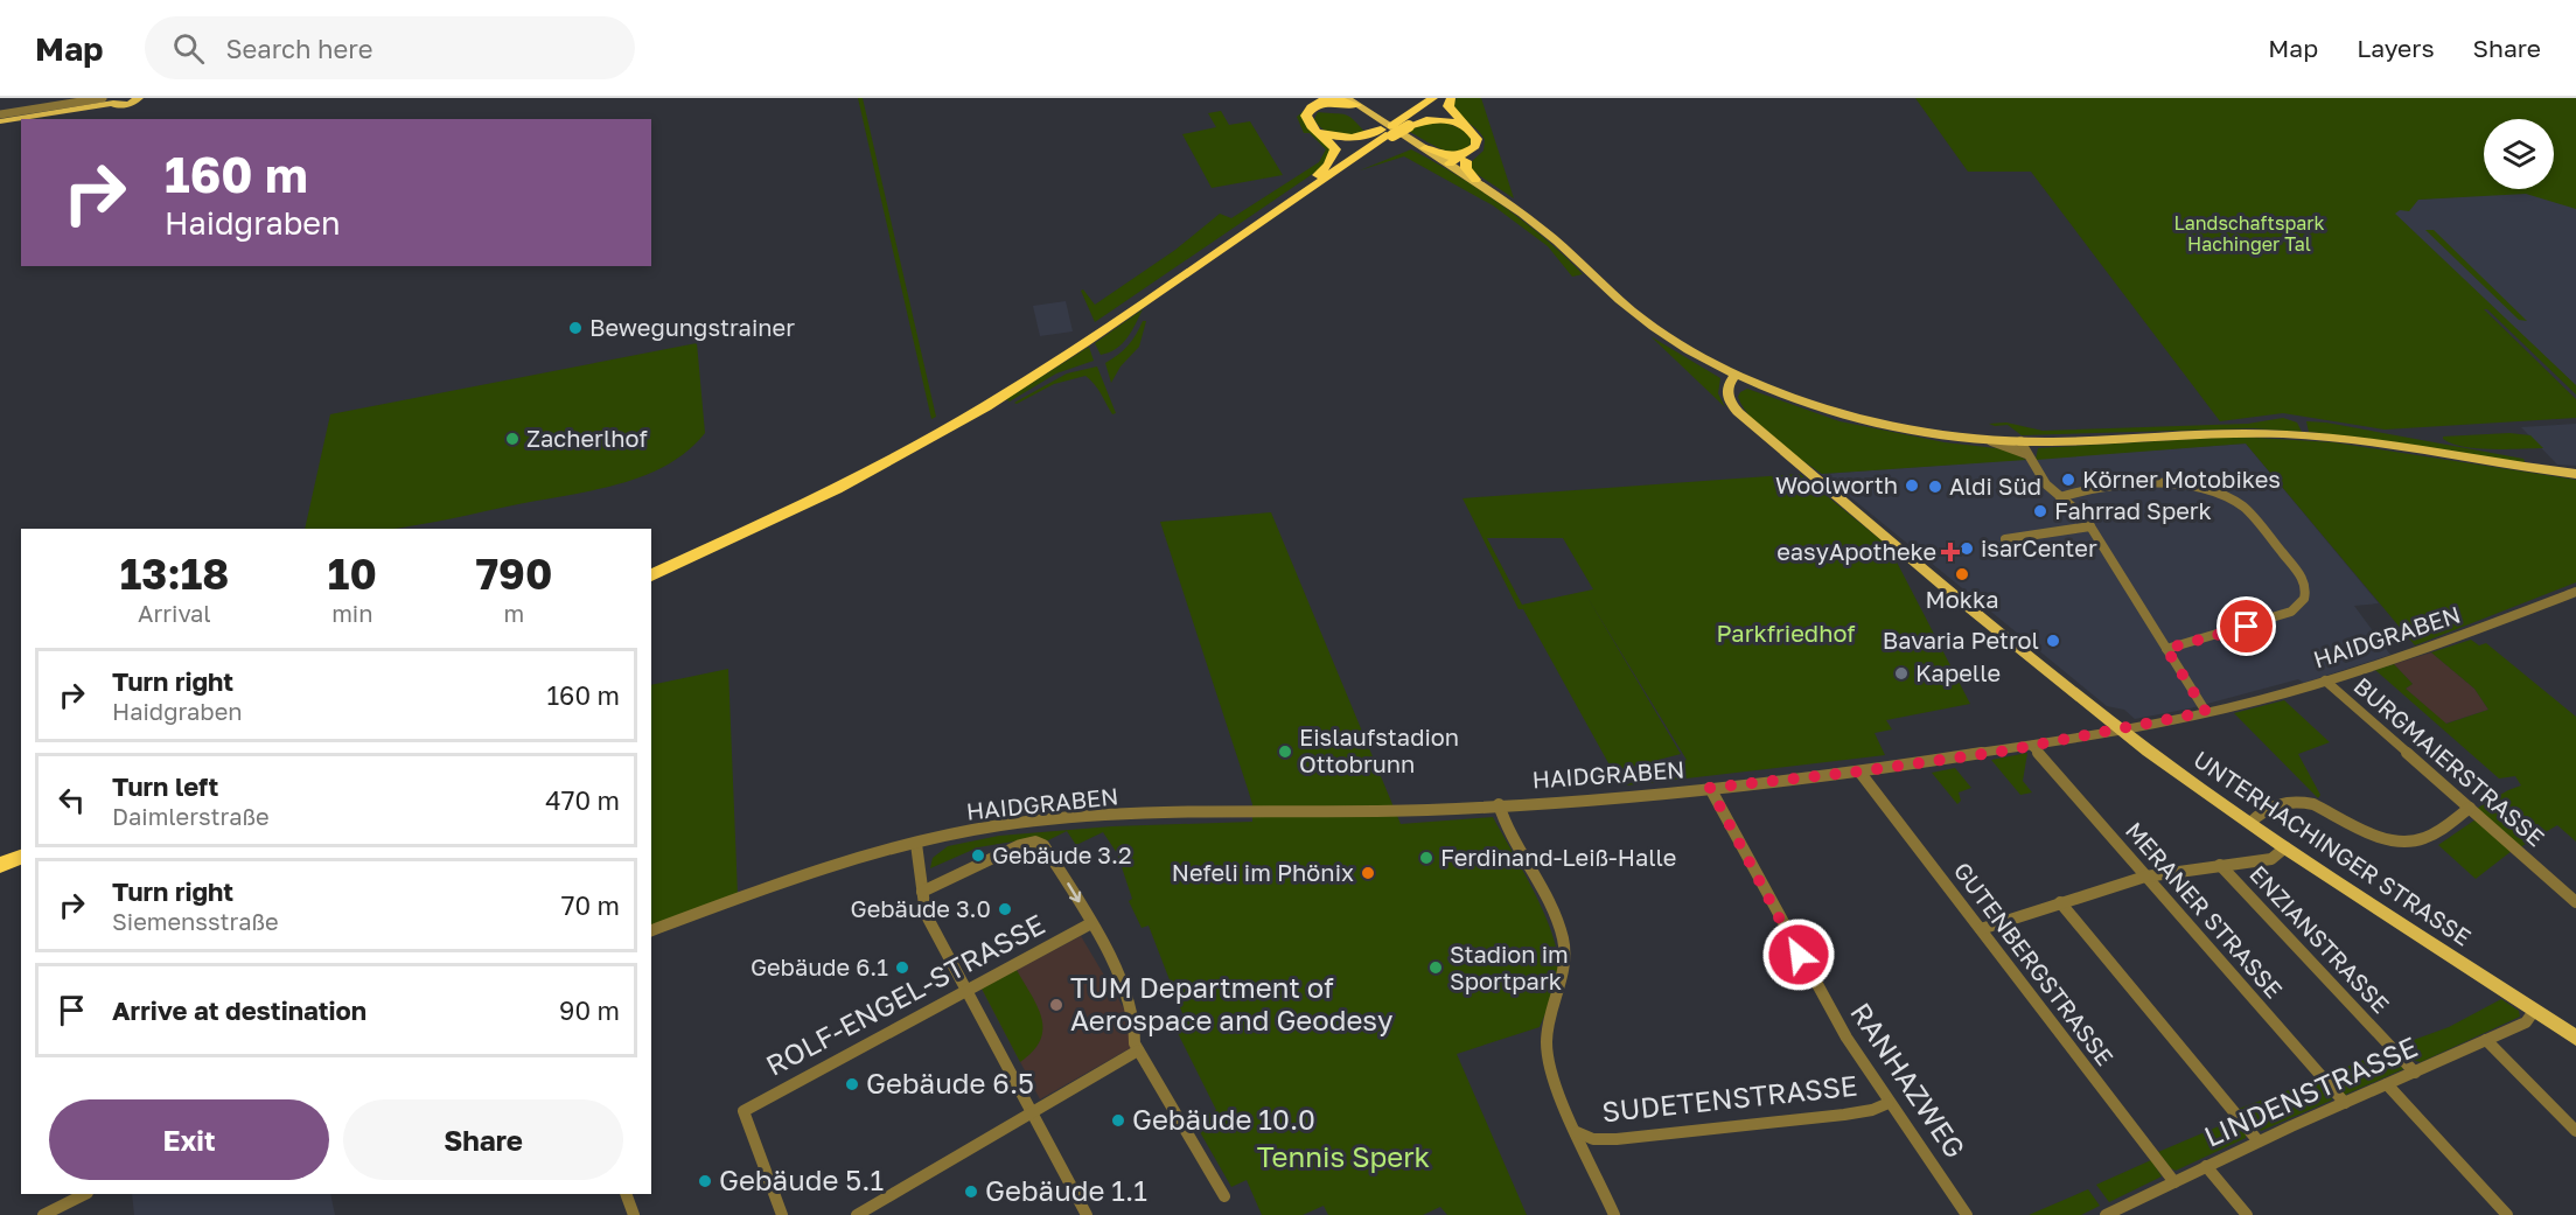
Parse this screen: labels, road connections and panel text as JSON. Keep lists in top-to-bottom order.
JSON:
{
  "streets": {
    "main road": ["UNTERHACHINGER STRASSE"],
    "street": [
      "HAIDGRABEN",
      "BURGMAIERSTRASSE",
      "MERANER STRASSE",
      "ENZIANSTRASSE",
      "GUTENBERGSTRASSE",
      "ROLF-ENGEL-STRASSE",
      "RANHAZWEG",
      "LINDENSTRASSE",
      "SUDETENSTRASSE"
    ]
  },
  "crossings": [
    ["HAIDGRABEN", "BURGMAIERSTRASSE"],
    ["HAIDGRABEN", "UNTERHACHINGER STRASSE"],
    ["HAIDGRABEN", "MERANER STRASSE"],
    ["HAIDGRABEN", "GUTENBERGSTRASSE"],
    ["HAIDGRABEN", "RANHAZWEG"],
    ["UNTERHACHINGER STRASSE", "LINDENSTRASSE"],
    ["MERANER STRASSE", "LINDENSTRASSE"],
    ["ENZIANSTRASSE", "LINDENSTRASSE"],
    ["GUTENBERGSTRASSE", "LINDENSTRASSE"],
    ["RANHAZWEG", "SUDETENSTRASSE"]
  ],
  "parks": ["Landschaftspark Hachinger Tal", "Parkfriedhof", "Tennis Sperk"],
  "places": {
    "other": [
      "Bewegungstrainer",
      "Zacherlhof",
      "Körner Motobikes",
      "Woolworth",
      "Aldi Süd",
      "Fahrrad Sperk",
      "isarCenter",
      "Mokka",
      "Bavaria Petrol",
      "Kapelle",
      "Eislaufstadion Ottobrunn",
      "Gebäude 3.2",
      "Ferdinand-Leiß-Halle",
      "Nefeli im Phönix",
      "Gebäude 3.0",
      "Gebäude 6.1",
      "Stadion im Sportpark",
      "TUM Department of Aerospace and Geodesy",
      "Gebäude 6.5",
      "Gebäude 10.0",
      "Gebäude 5.1",
      "Gebäude 1.1"
    ],
    "health": ["easyApotheke"]
  },
  "page": {
    "header": "Map",
    "search": "Search here",
    "nav": ["Map", "Layers", "Share"],
    "turn": ["160 m", "Haidgraben"],
    "eta": [
      "13:18",
      "Arrival",
      "10",
      "min",
      "790",
      "m"
    ],
    "list": [
      {
        "name": "Turn right",
        "note": "Haidgraben",
        "value": "160 m"
      },
      {
        "name": "Turn left",
        "note": "Daimlerstraße",
        "value": "470 m"
      },
      {
        "name": "Turn right",
        "note": "Siemensstraße",
        "value": "70 m"
      },
      {
        "name": "Arrive at destination",
        "value": "90 m"
      }
    ],
    "buttons": ["Exit", "Share"]
  }
}
